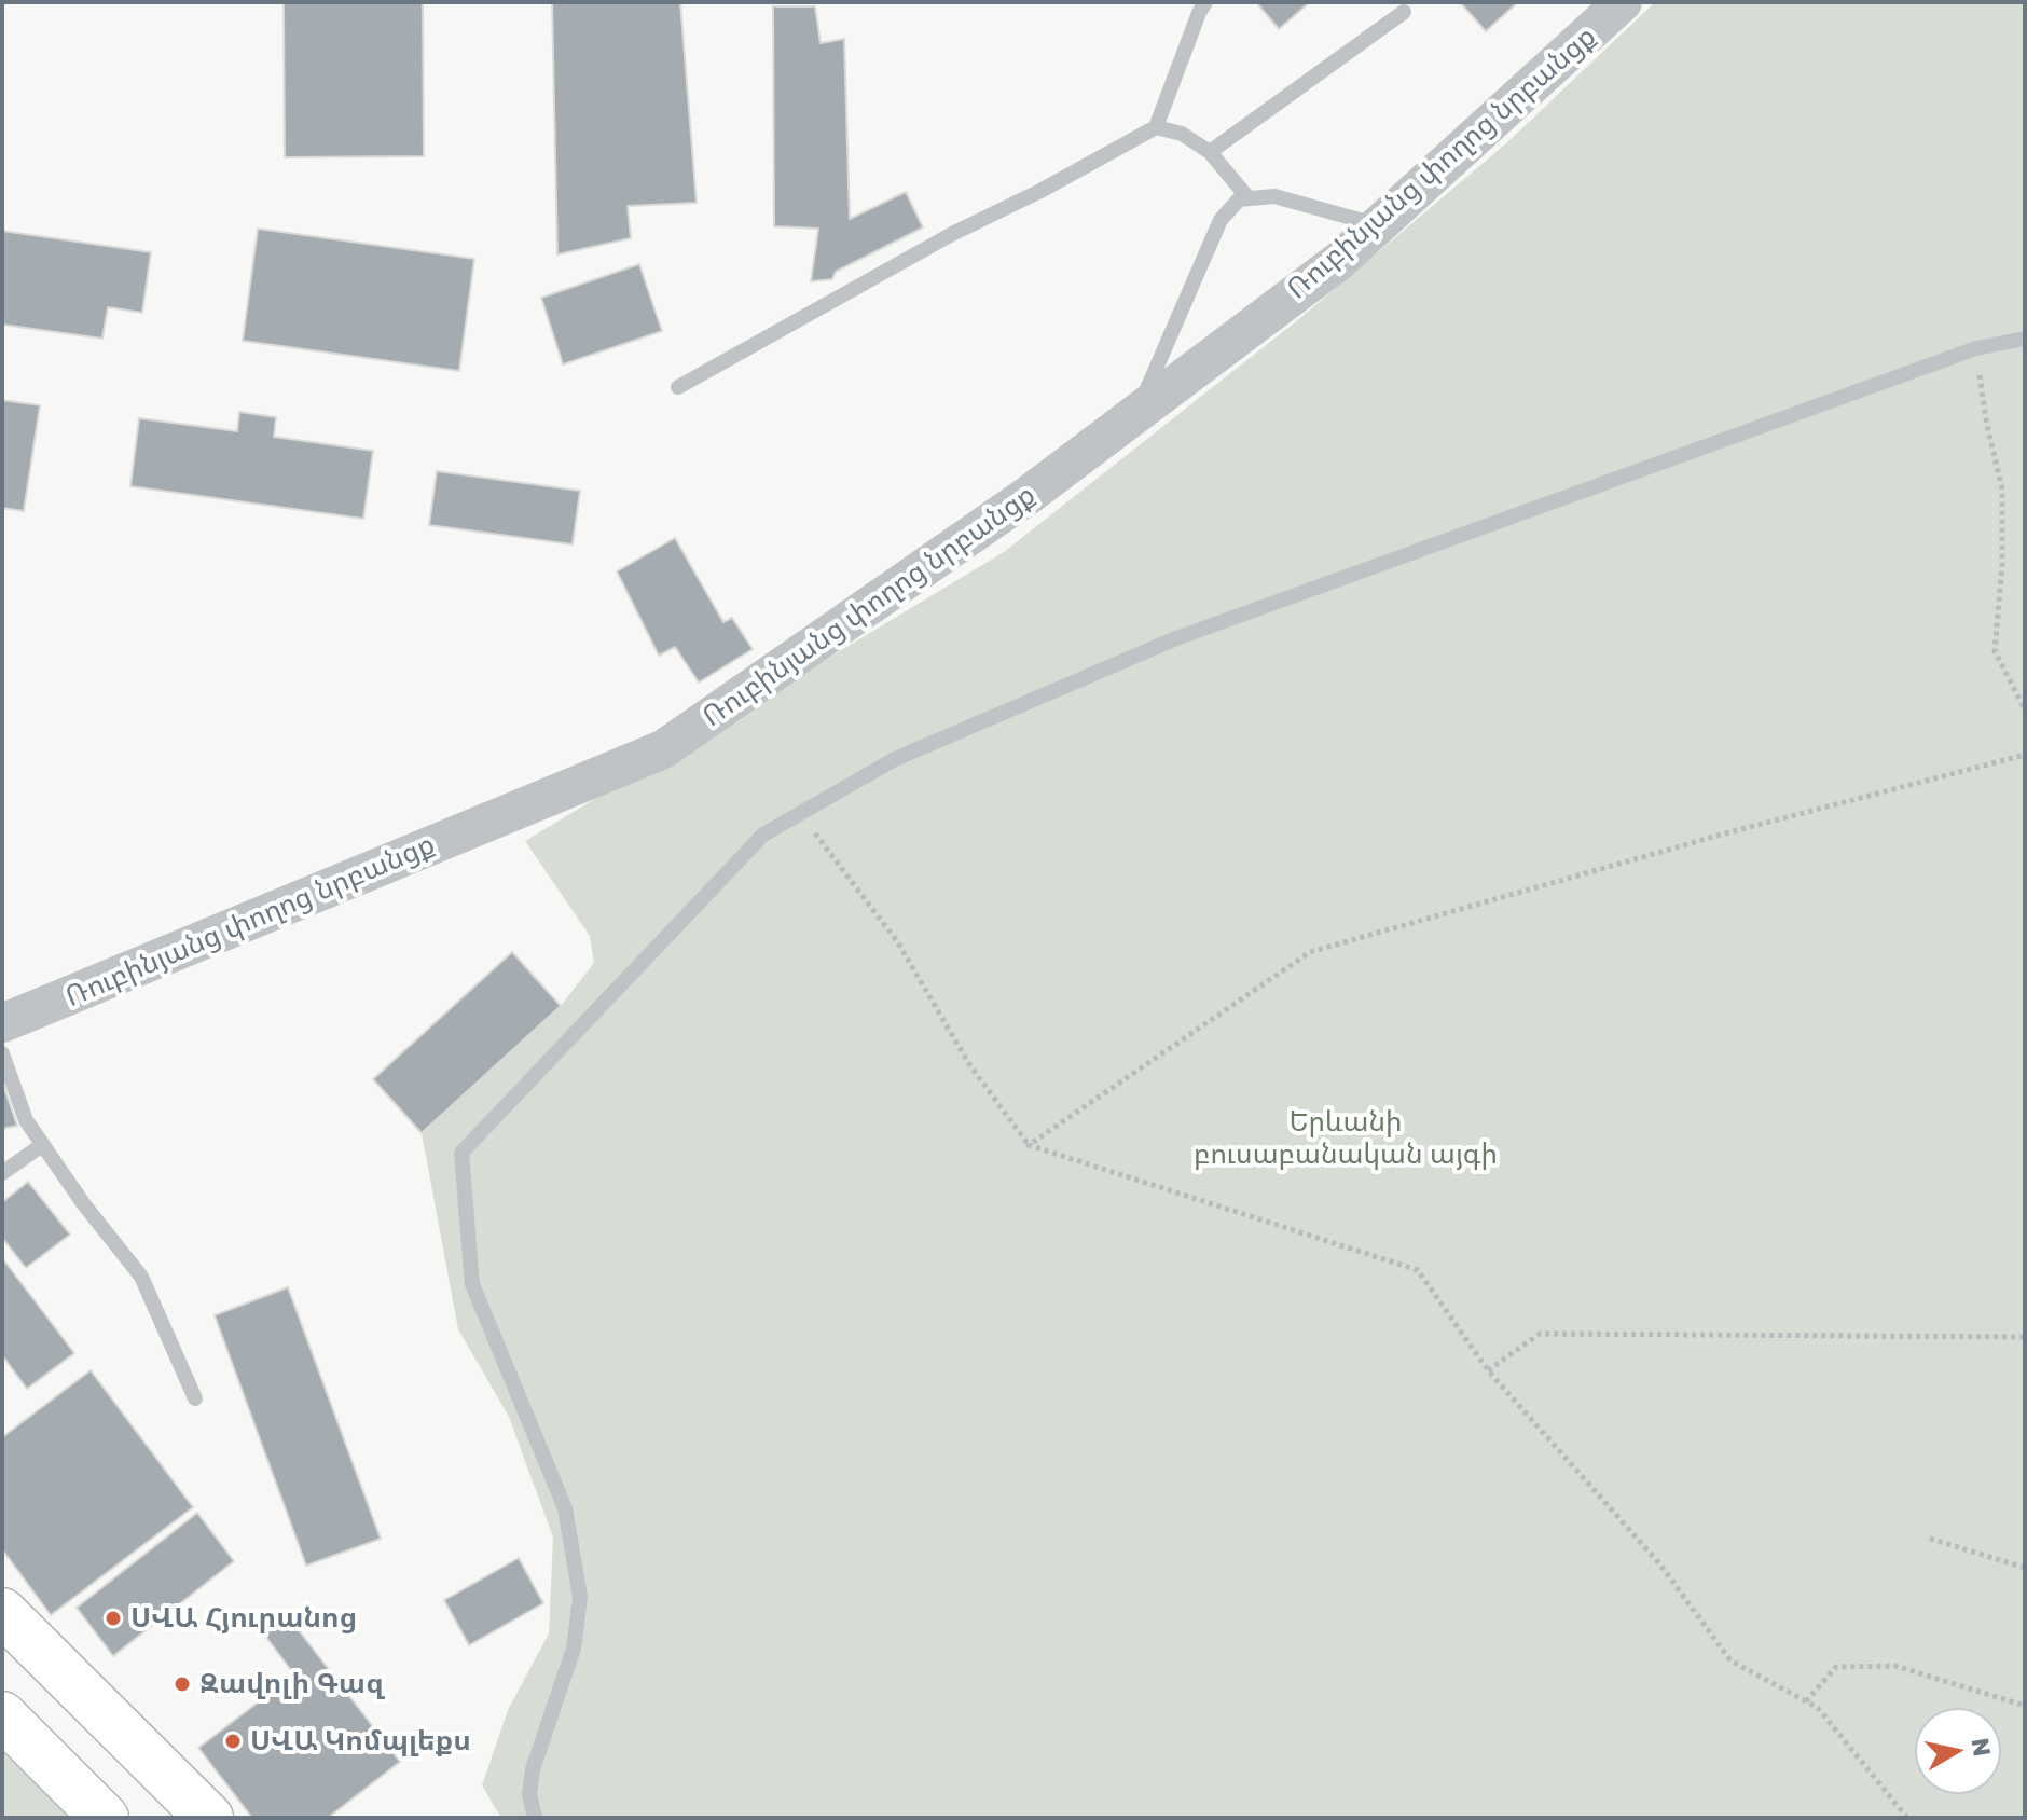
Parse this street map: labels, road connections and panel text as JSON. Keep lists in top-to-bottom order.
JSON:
{
  "streets": {
    "street": ["Ռուբինյանց փողոց նրբանցք"]
  },
  "parks": ["Երևանի բուսաբանական այգի"],
  "places": ["ՍՎԱ Հյուրանոց", "Զավոլի Գազ", "ՍՎԱ Կոմպլեքս"],
  "north": "right"
}
